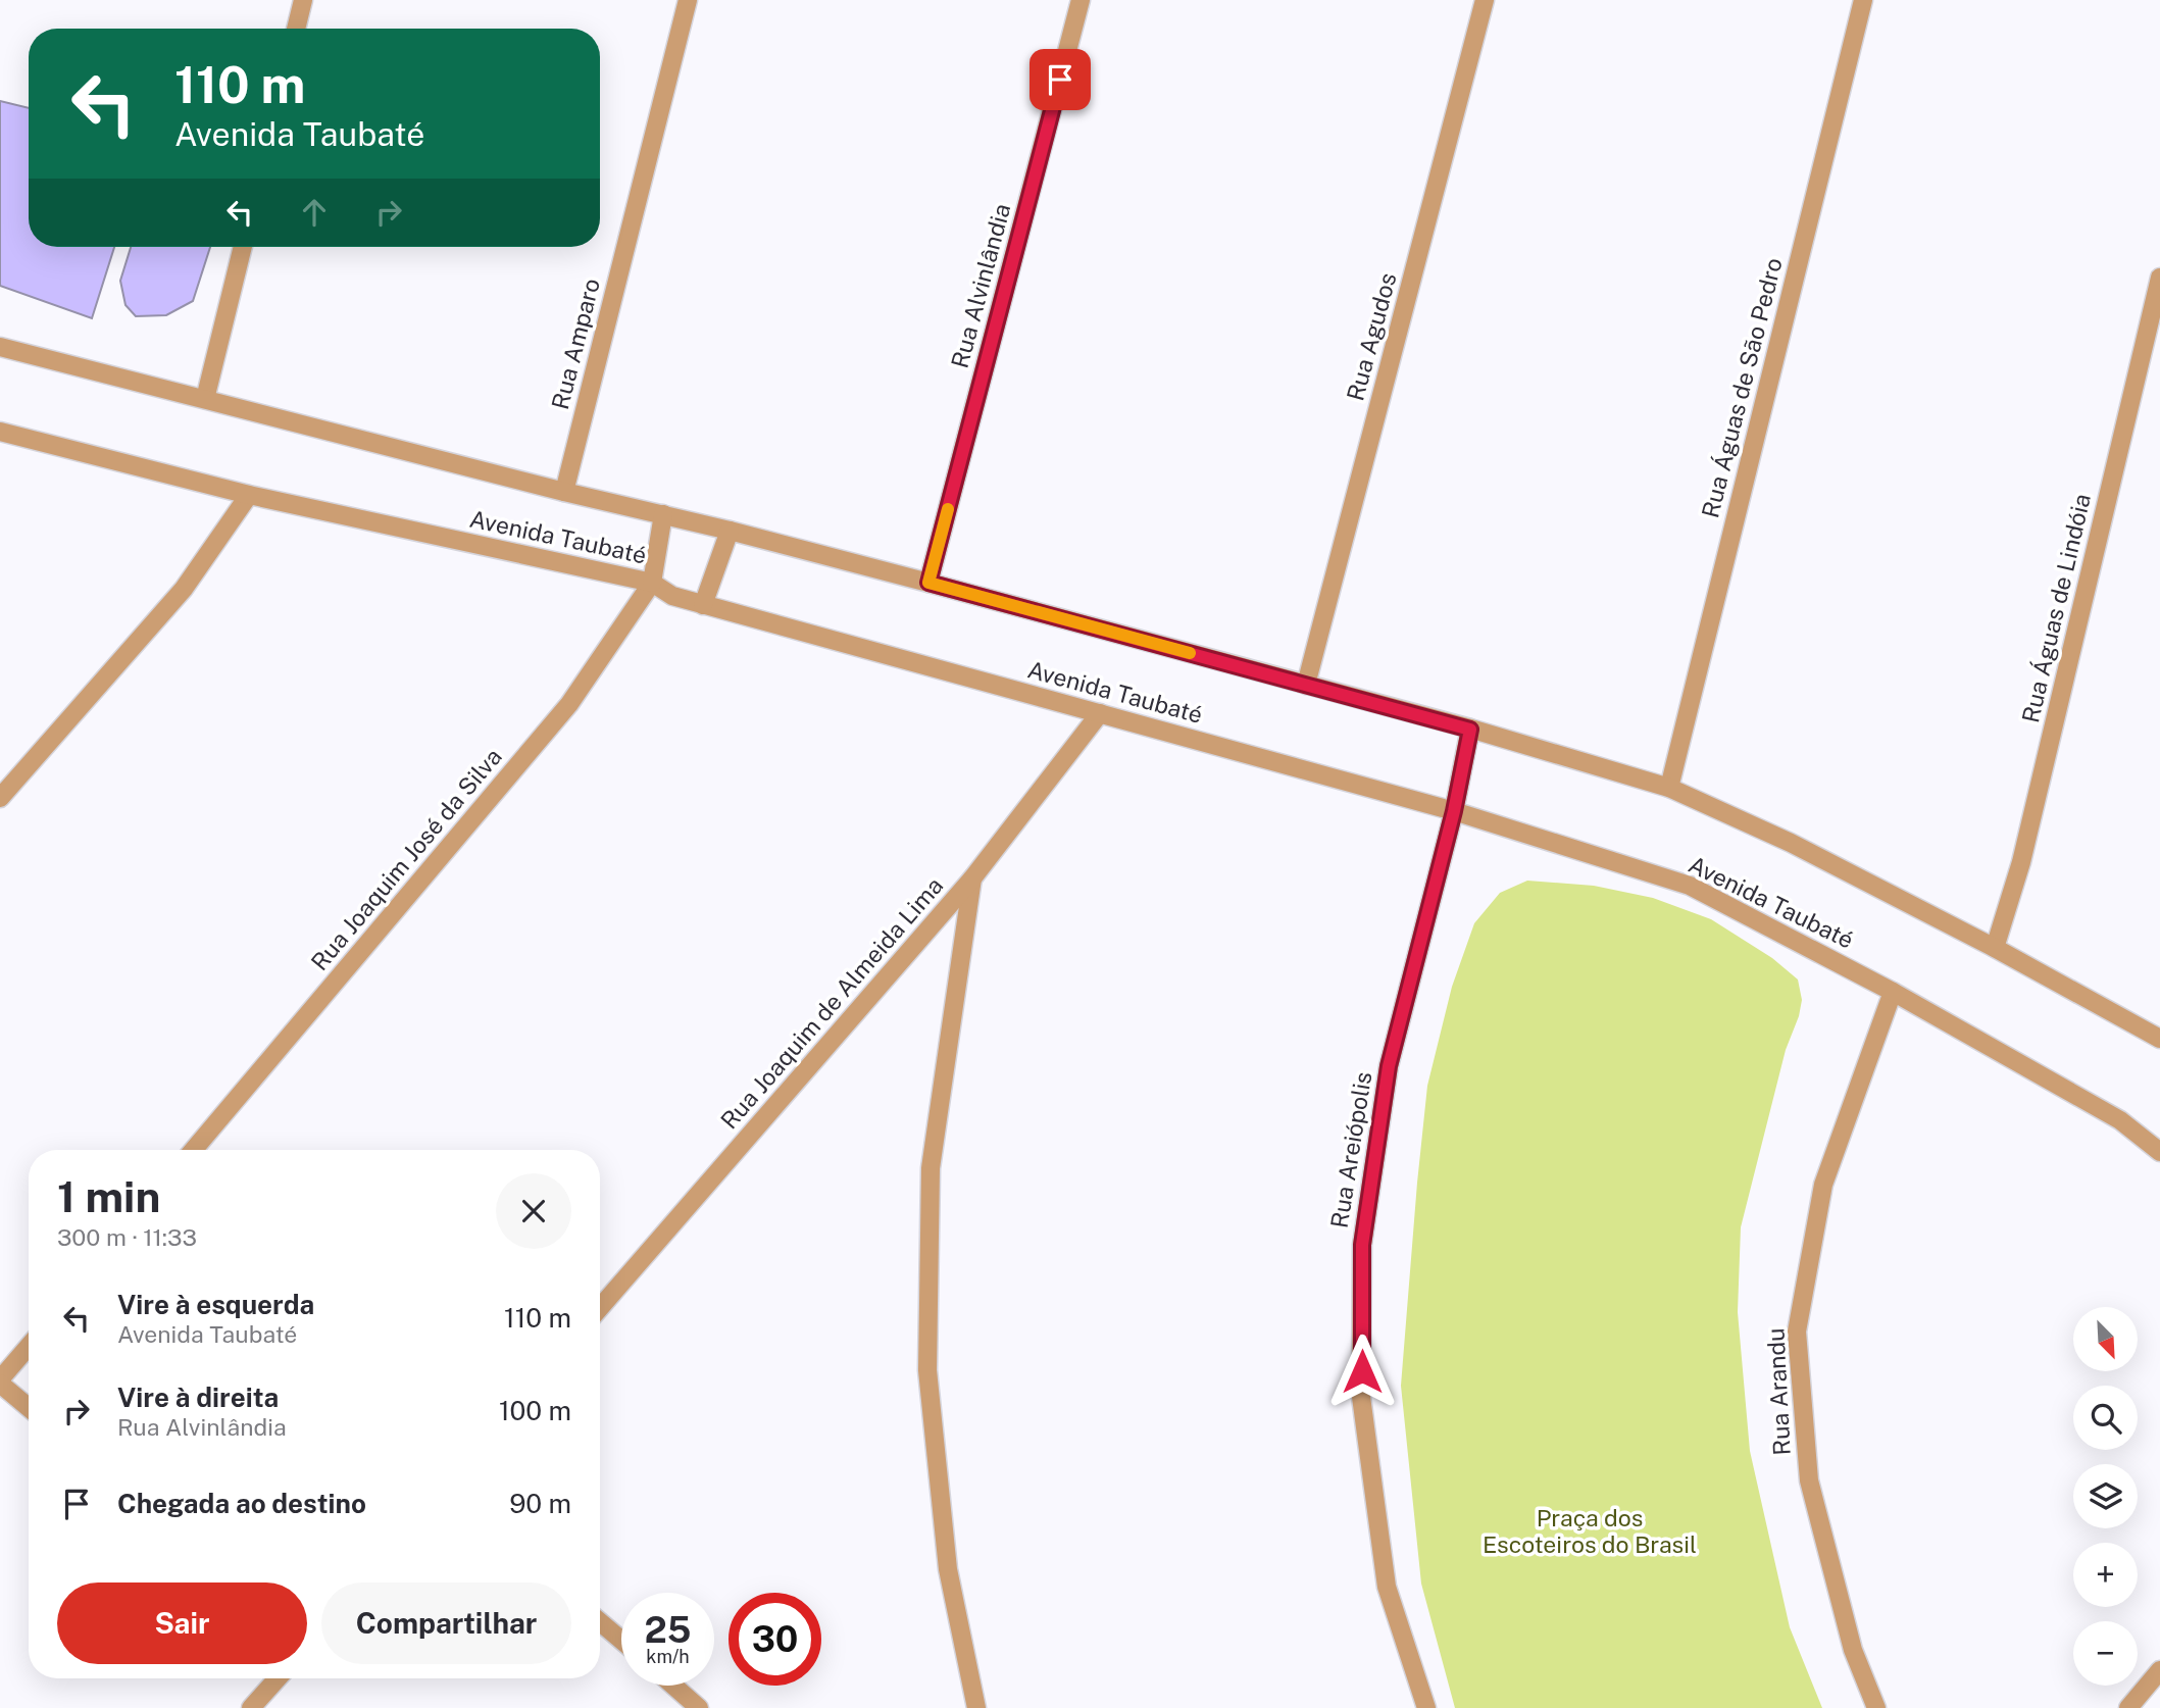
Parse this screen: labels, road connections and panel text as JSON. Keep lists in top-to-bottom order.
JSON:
{
  "streets": {
    "street": [
      "Rua Alvinlândia",
      "Rua Agudos",
      "Rua Amparo",
      "Rua Águas de São Pedro",
      "Avenida Taubaté",
      "Rua Águas de Lindóia",
      "Rua Joaquim José da Silva",
      "Rua Joaquim de Almeida Lima",
      "Rua Areiópolis",
      "Rua Arandu"
    ]
  },
  "crossings": [
    ["Rua Alvinlândia", "Avenida Taubaté"],
    ["Rua Agudos", "Avenida Taubaté"],
    ["Rua Amparo", "Avenida Taubaté"],
    ["Rua Águas de São Pedro", "Avenida Taubaté"],
    ["Avenida Taubaté", "Rua Águas de Lindóia"],
    ["Avenida Taubaté", "Rua Joaquim José da Silva"],
    ["Avenida Taubaté", "Rua Joaquim de Almeida Lima"],
    ["Avenida Taubaté", "Rua Areiópolis"],
    ["Avenida Taubaté", "Rua Arandu"]
  ],
  "parks": ["Praça dos Escoteiros do Brasil"],
  "north": "bottom right",
  "page": {
    "turn": ["110 m", "Avenida Taubaté"],
    "heading": ["1 min", "300 m · 11:33"],
    "list": [
      {
        "name": "Vire à esquerda",
        "note": "Avenida Taubaté",
        "value": "110 m"
      },
      {
        "name": "Vire à direita",
        "note": "Rua Alvinlândia",
        "value": "100 m"
      },
      {
        "name": "Chegada ao destino",
        "value": "90 m"
      }
    ],
    "map_buttons": ["+", "−"],
    "buttons": ["Sair", "Compartilhar"],
    "speed": "25 km/h",
    "limit": "30"
  }
}
